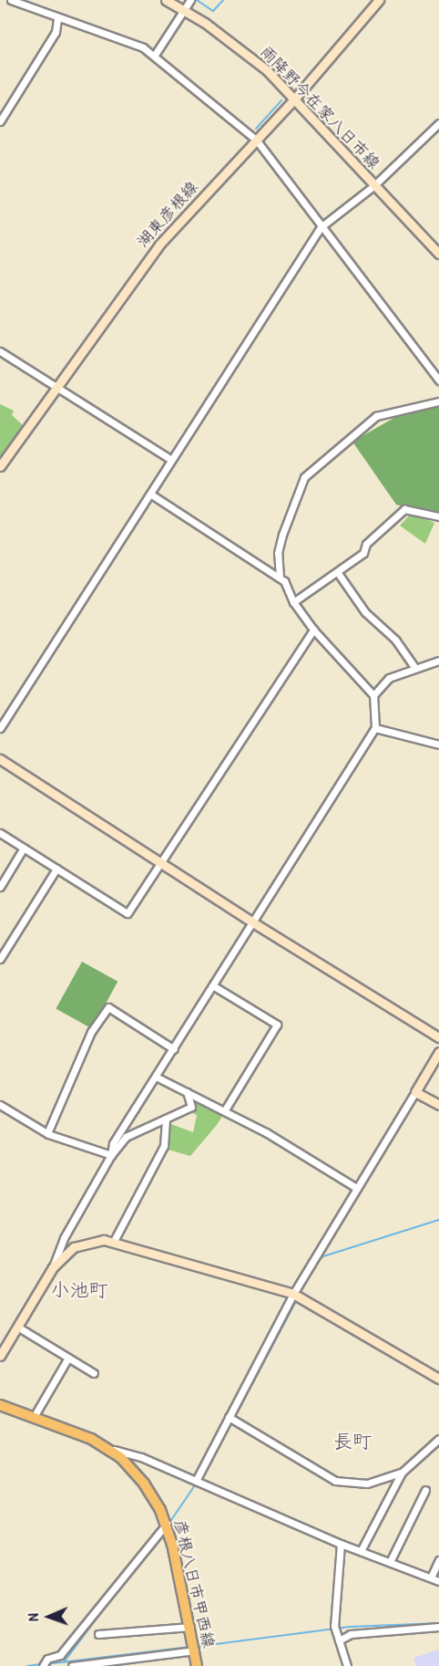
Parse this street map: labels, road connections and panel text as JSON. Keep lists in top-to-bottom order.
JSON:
{
  "streets": {
    "main road": ["彦根八日市甲西線"],
    "street": ["雨降野今在家八日市線", "湖東彦根線"]
  },
  "crossings": [
    ["雨降野今在家八日市線", "湖東彦根線"]
  ],
  "districts": ["小池町", "長町"],
  "north": "left"
}
